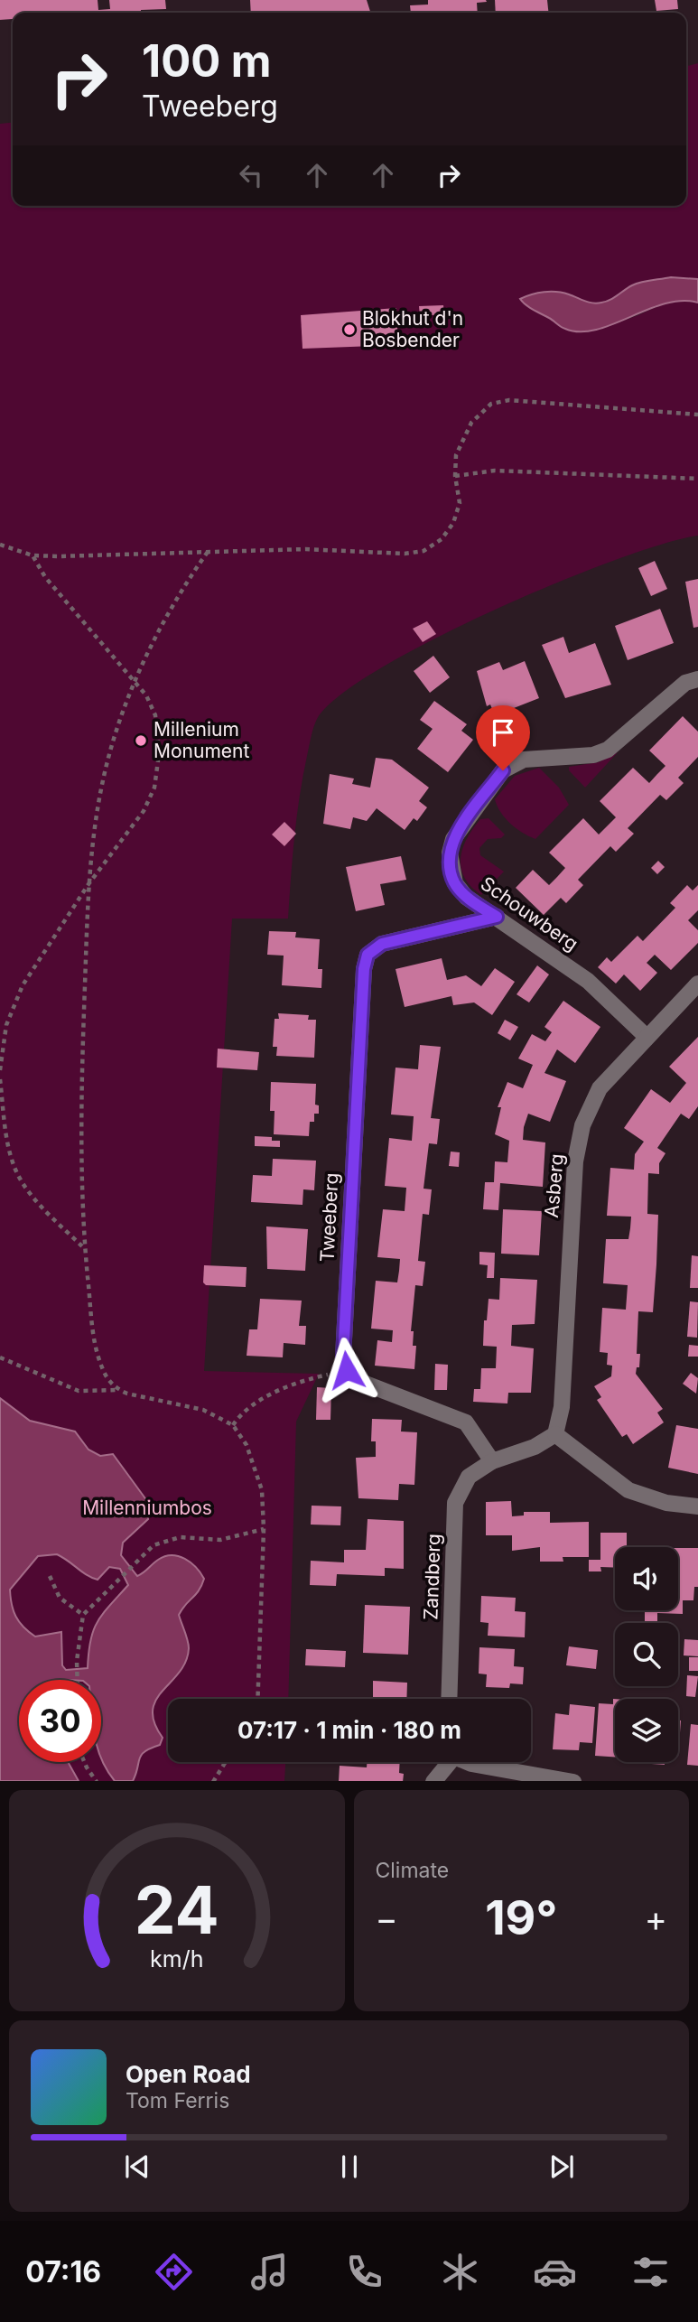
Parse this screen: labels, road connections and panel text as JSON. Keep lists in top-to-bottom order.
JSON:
{
  "streets": {
    "street": [
      "Schouwberg",
      "Asberg",
      "Tweeberg",
      "Zandberg"
    ]
  },
  "crossings": [
    ["Schouwberg", "Asberg"],
    ["Schouwberg", "Tweeberg"]
  ],
  "parks": ["Millenniumbos"],
  "places": ["Blokhut d'n Bosbender", "Millenium Monument"],
  "page": {
    "turn": ["100 m", "Tweeberg"],
    "limit": "30",
    "trip": "07:17 · 1 min · 180 m",
    "tile": "Climate",
    "heat": ["−", "19°", "+"],
    "song": ["Open Road", "Tom Ferris"],
    "tabs": "07:16",
    "gauge": ["24", "km/h"]
  }
}
